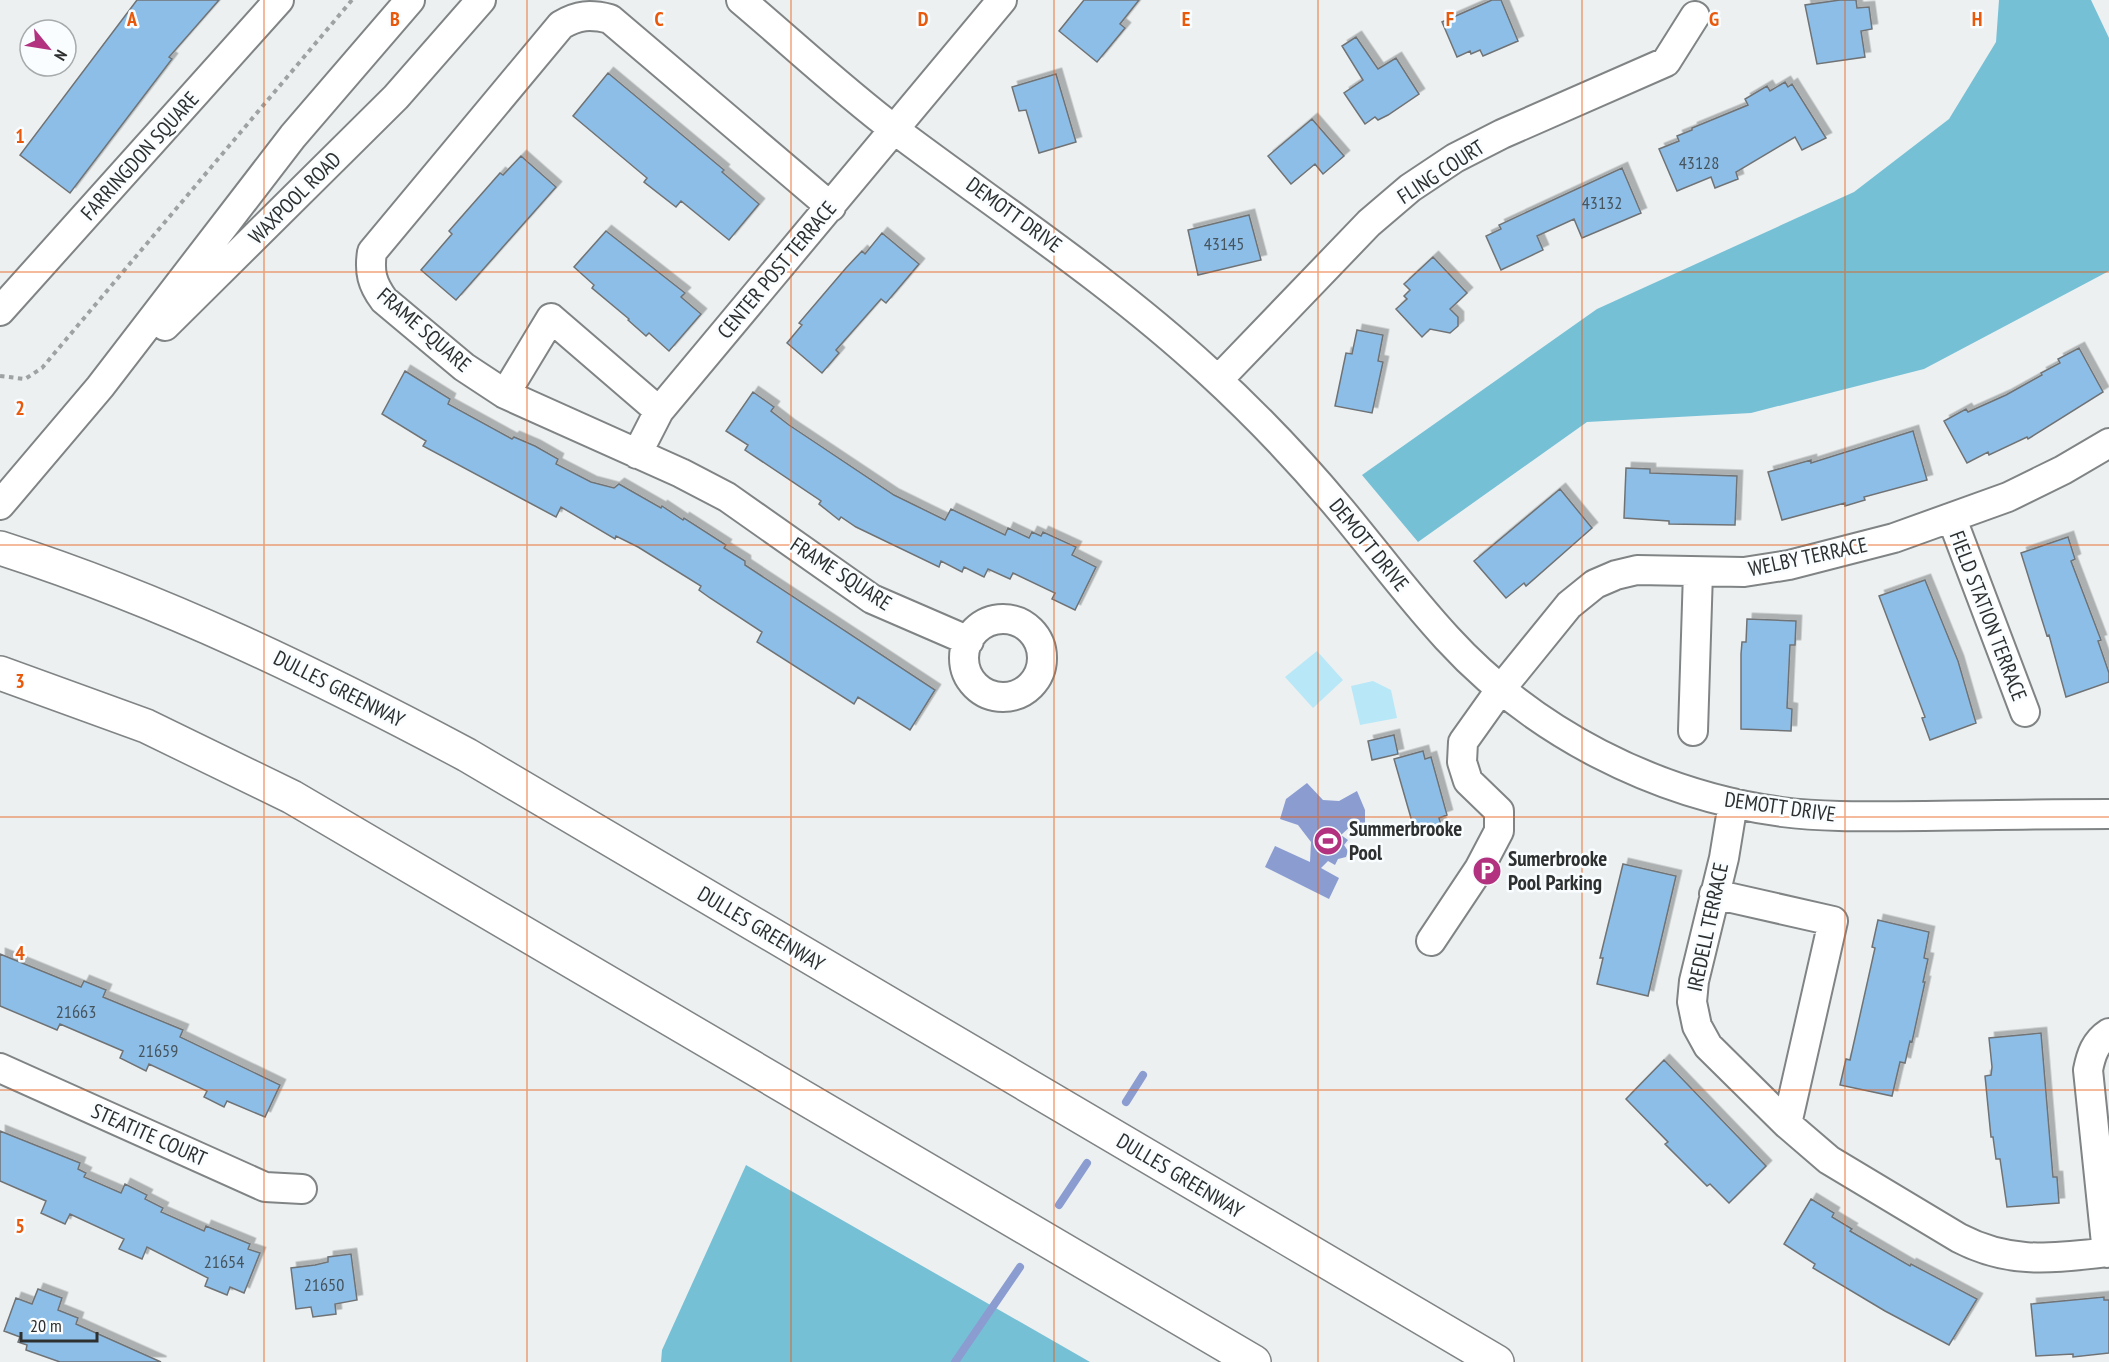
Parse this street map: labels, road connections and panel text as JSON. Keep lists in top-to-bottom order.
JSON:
{
  "streets": {
    "highway": ["DULLES GREENWAY"],
    "street": [
      "FARRINGDON SQUARE",
      "FLING COURT",
      "WAXPOOL ROAD",
      "DEMOTT DRIVE",
      "CENTER POST TERRACE",
      "FRAME SQUARE",
      "WELBY TERRACE",
      "FIELD STATION TERRACE",
      "IREDELL TERRACE",
      "STEATITE COURT"
    ]
  },
  "crossings": [
    ["FLING COURT", "DEMOTT DRIVE"],
    ["DEMOTT DRIVE", "CENTER POST TERRACE"],
    ["DEMOTT DRIVE", "WELBY TERRACE"],
    ["DEMOTT DRIVE", "IREDELL TERRACE"],
    ["CENTER POST TERRACE", "FRAME SQUARE"],
    ["WELBY TERRACE", "FIELD STATION TERRACE"]
  ],
  "places": {
    "sports": ["Summerbrooke Pool"],
    "parking": ["Sumerbrooke Pool Parking"]
  },
  "house_numbers": [
    "43128",
    "43132",
    "43145",
    "21663",
    "21659",
    "21654",
    "21650"
  ],
  "scale_bar": "20 m",
  "north": "bottom right",
  "grid": {
    "columns": [
      "A",
      "B",
      "C",
      "D",
      "E",
      "F",
      "G",
      "H"
    ],
    "rows": [
      "1",
      "2",
      "3",
      "4",
      "5"
    ]
  }
}
